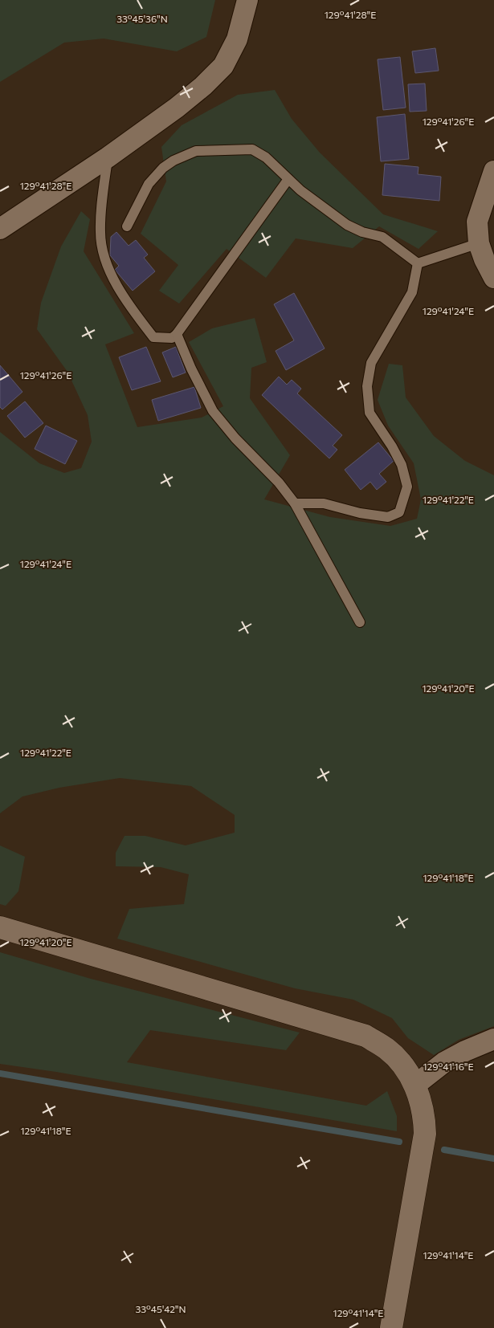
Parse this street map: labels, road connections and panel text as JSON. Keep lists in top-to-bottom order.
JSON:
{
  "coordinates": [
    "129°41'28\"E",
    "33°45'36\"N",
    "129°41'26\"E",
    "129°41'24\"E",
    "129°41'22\"E",
    "129°41'20\"E",
    "129°41'18\"E",
    "129°41'16\"E",
    "129°41'14\"E",
    "33°45'42\"N"
  ]
}
